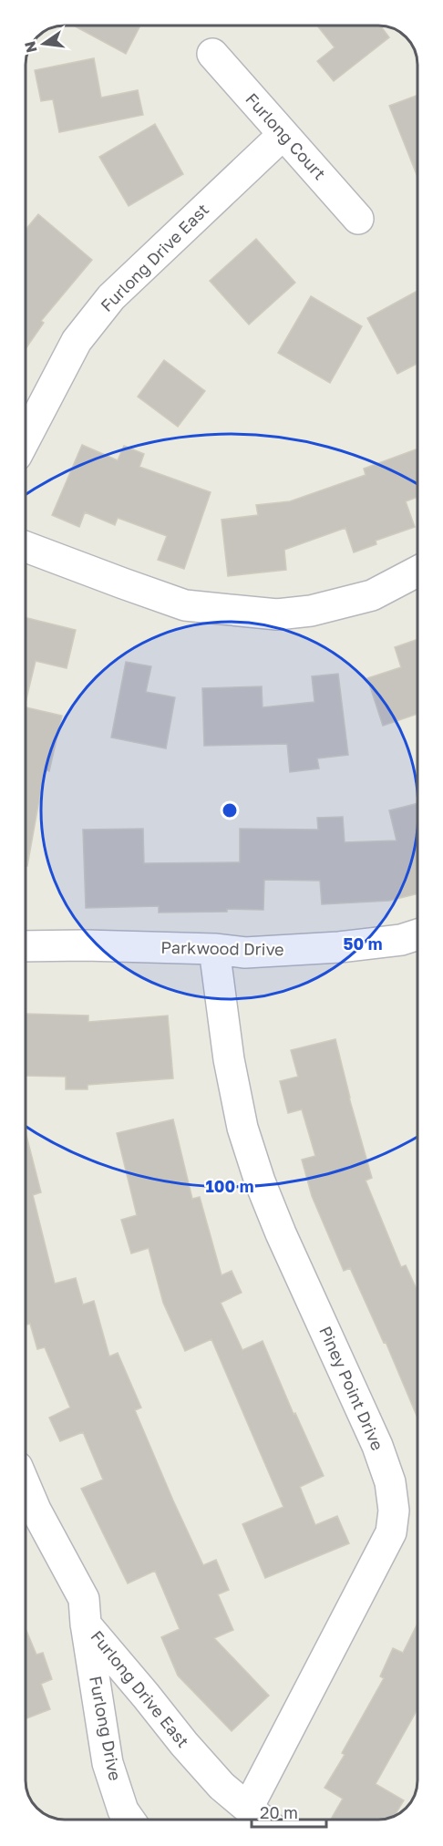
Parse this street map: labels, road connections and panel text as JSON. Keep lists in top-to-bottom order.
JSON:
{
  "streets": {
    "street": [
      "Furlong Court",
      "Furlong Drive East",
      "Parkwood Drive",
      "Piney Point Drive",
      "Furlong Drive"
    ]
  },
  "crossings": [
    ["Furlong Court", "Furlong Drive East"],
    ["Furlong Drive East", "Furlong Drive"],
    ["Parkwood Drive", "Piney Point Drive"]
  ],
  "scale_bar": "20 m",
  "north": "left",
  "rings": ["50 m", "100 m"]
}
